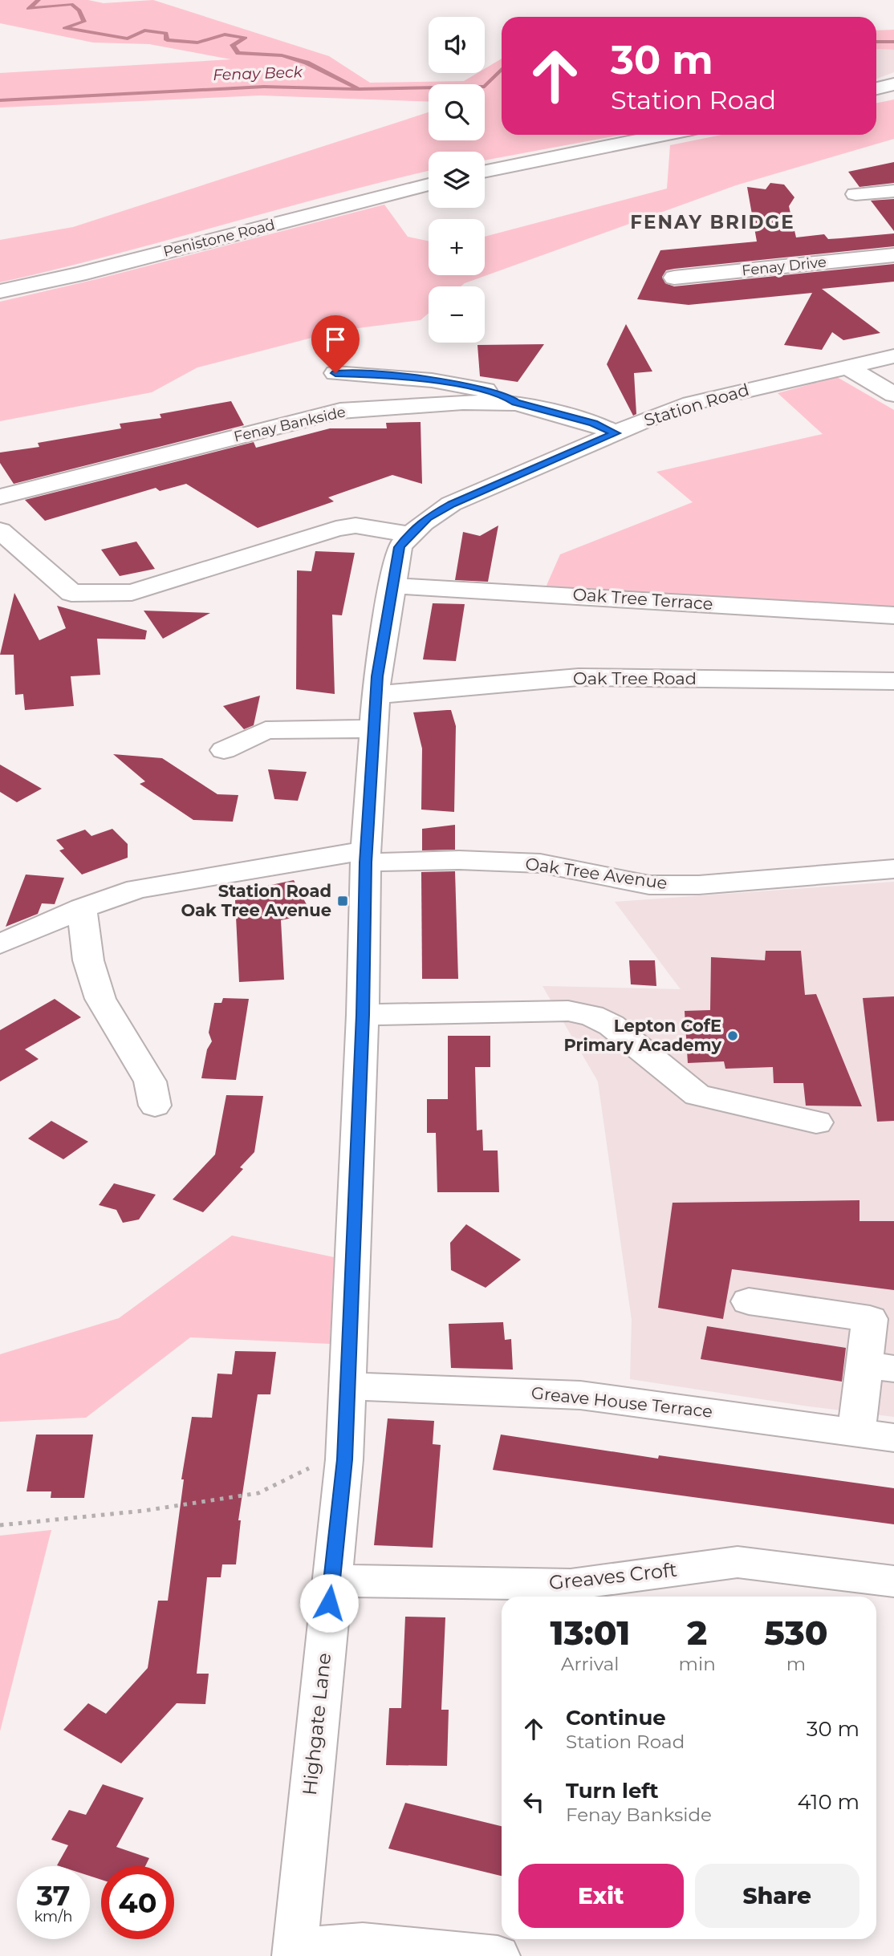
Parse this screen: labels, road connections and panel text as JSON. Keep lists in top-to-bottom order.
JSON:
{
  "streets": {
    "main road": [
      "Penistone Road",
      "Fenay Drive",
      "Station Road",
      "Fenay Bankside",
      "Oak Tree Terrace",
      "Oak Tree Road",
      "Oak Tree Avenue",
      "Greave House Terrace",
      "Greaves Croft",
      "Highgate Lane"
    ]
  },
  "crossings": [
    ["Station Road", "Fenay Bankside"],
    ["Station Road", "Oak Tree Terrace"],
    ["Station Road", "Oak Tree Road"],
    ["Station Road", "Oak Tree Avenue"],
    ["Station Road", "Greave House Terrace"],
    ["Station Road", "Highgate Lane"],
    ["Greaves Croft", "Highgate Lane"]
  ],
  "districts": ["FENAY BRIDGE"],
  "water": ["Fenay Beck"],
  "places": {
    "transit": ["Station Road Oak Tree Avenue"],
    "other": ["Lepton CofE Primary Academy"]
  },
  "page": {
    "map_buttons": ["+", "−"],
    "turn": ["30 m", "Station Road"],
    "eta": [
      "13:01",
      "Arrival",
      "2",
      "min",
      "530",
      "m"
    ],
    "list": [
      {
        "name": "Continue",
        "note": "Station Road",
        "value": "30 m"
      },
      {
        "name": "Turn left",
        "note": "Fenay Bankside",
        "value": "410 m"
      }
    ],
    "buttons": ["Exit", "Share"],
    "speed": "37 km/h",
    "limit": "40"
  }
}
